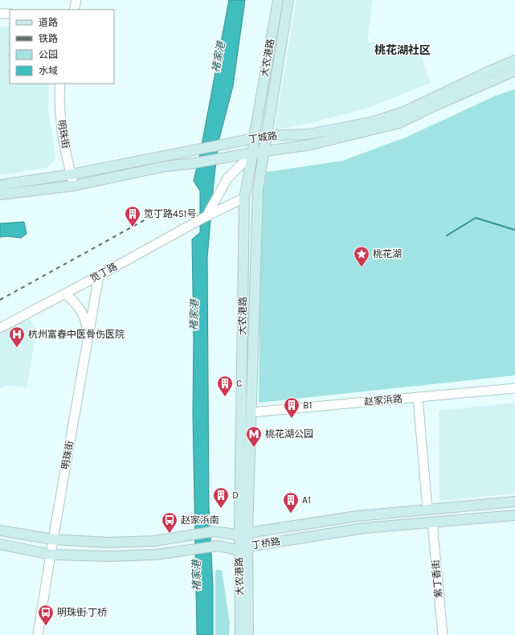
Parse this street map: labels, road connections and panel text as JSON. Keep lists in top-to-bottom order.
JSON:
{
  "streets": {
    "main road": ["大农港路", "丁城路", "丁桥路"],
    "street": [
      "明珠街",
      "笕丁路",
      "赵家浜路",
      "紫丁香街"
    ]
  },
  "crossings": [
    ["大农港路", "丁城路"],
    ["大农港路", "笕丁路"],
    ["大农港路", "赵家浜路"],
    ["大农港路", "丁桥路"],
    ["明珠街", "丁城路"],
    ["明珠街", "笕丁路"],
    ["明珠街", "丁桥路"],
    ["丁桥路", "紫丁香街"]
  ],
  "districts": ["桃花湖社区"],
  "water": ["褚家港"],
  "places": {
    "building": [
      "笕丁路451号",
      "C",
      "B1",
      "D",
      "A1"
    ],
    "place": ["桃花湖"],
    "hospital": ["杭州富春中医骨伤医院"],
    "metro station": ["桃花湖公园"],
    "bus stop": ["赵家浜南", "明珠街·丁桥"]
  },
  "legend": [
    "道路",
    "铁路",
    "公园",
    "水域"
  ]
}
